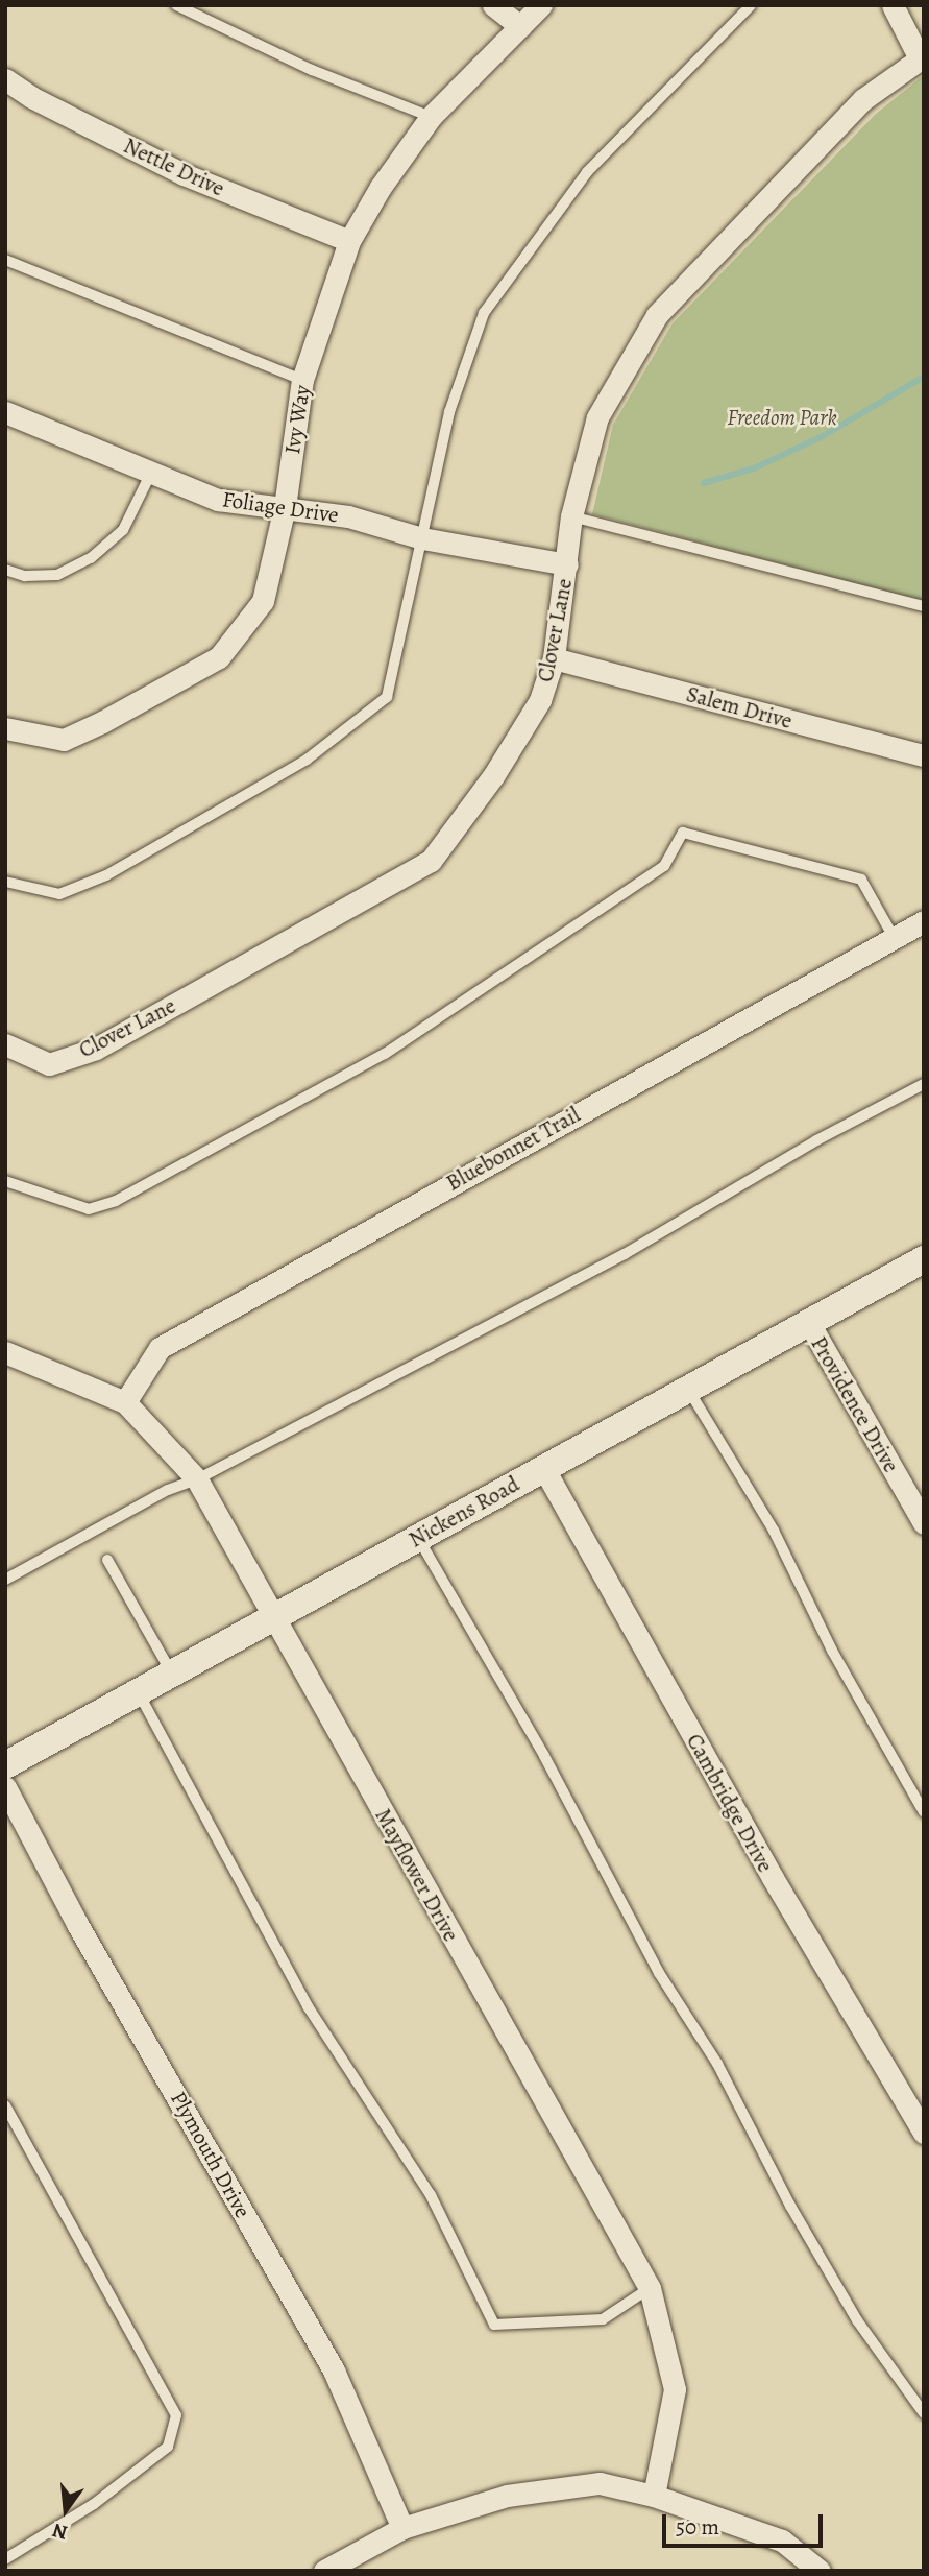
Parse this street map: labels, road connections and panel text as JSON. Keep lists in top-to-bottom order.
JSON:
{
  "streets": {
    "street": [
      "Nettle Drive",
      "Ivy Way",
      "Foliage Drive",
      "Clover Lane",
      "Salem Drive",
      "Bluebonnet Trail",
      "Providence Drive",
      "Nickens Road",
      "Cambridge Drive",
      "Mayflower Drive",
      "Plymouth Drive"
    ]
  },
  "crossings": [
    ["Nettle Drive", "Ivy Way"],
    ["Ivy Way", "Foliage Drive"],
    ["Foliage Drive", "Clover Lane"],
    ["Clover Lane", "Salem Drive"],
    ["Bluebonnet Trail", "Mayflower Drive"],
    ["Providence Drive", "Nickens Road"],
    ["Nickens Road", "Cambridge Drive"],
    ["Nickens Road", "Mayflower Drive"]
  ],
  "parks": ["Freedom Park"],
  "scale_bar": "50 m",
  "north": "bottom"
}
